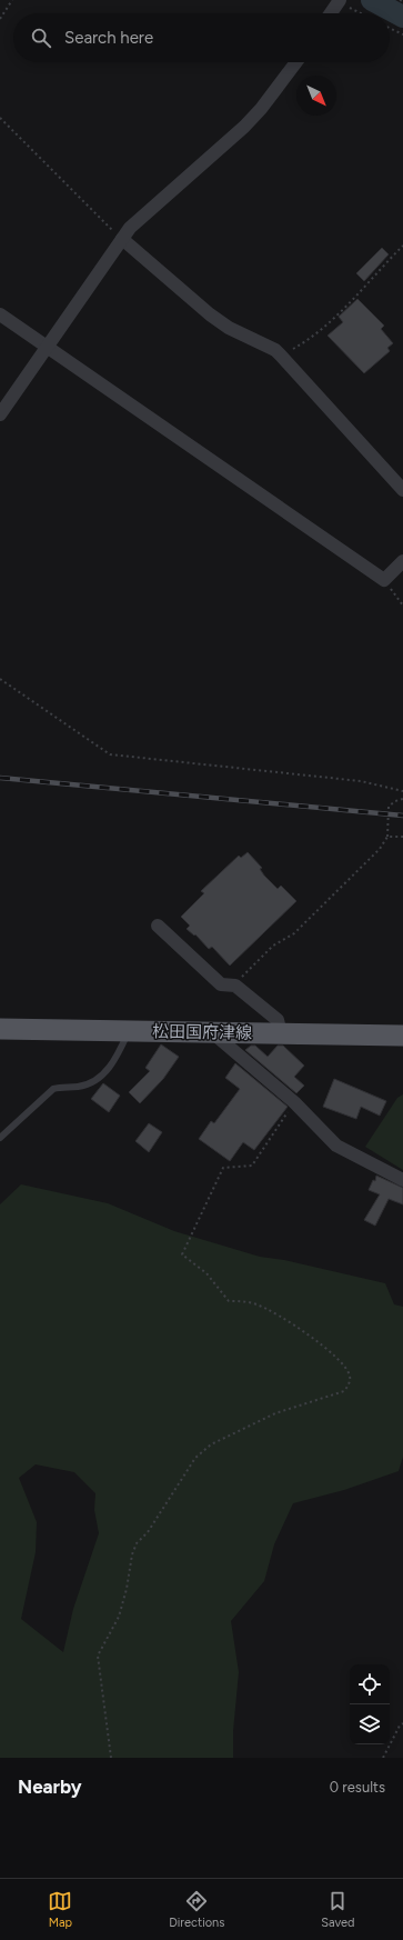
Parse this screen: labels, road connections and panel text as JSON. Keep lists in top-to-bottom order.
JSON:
{
  "streets": {
    "main road": ["松田国府津線"]
  },
  "north": "bottom right",
  "page": {
    "search": "Search here",
    "heading": ["Nearby", "0 results"],
    "nav": ["Map", "Directions", "Saved"]
  }
}
